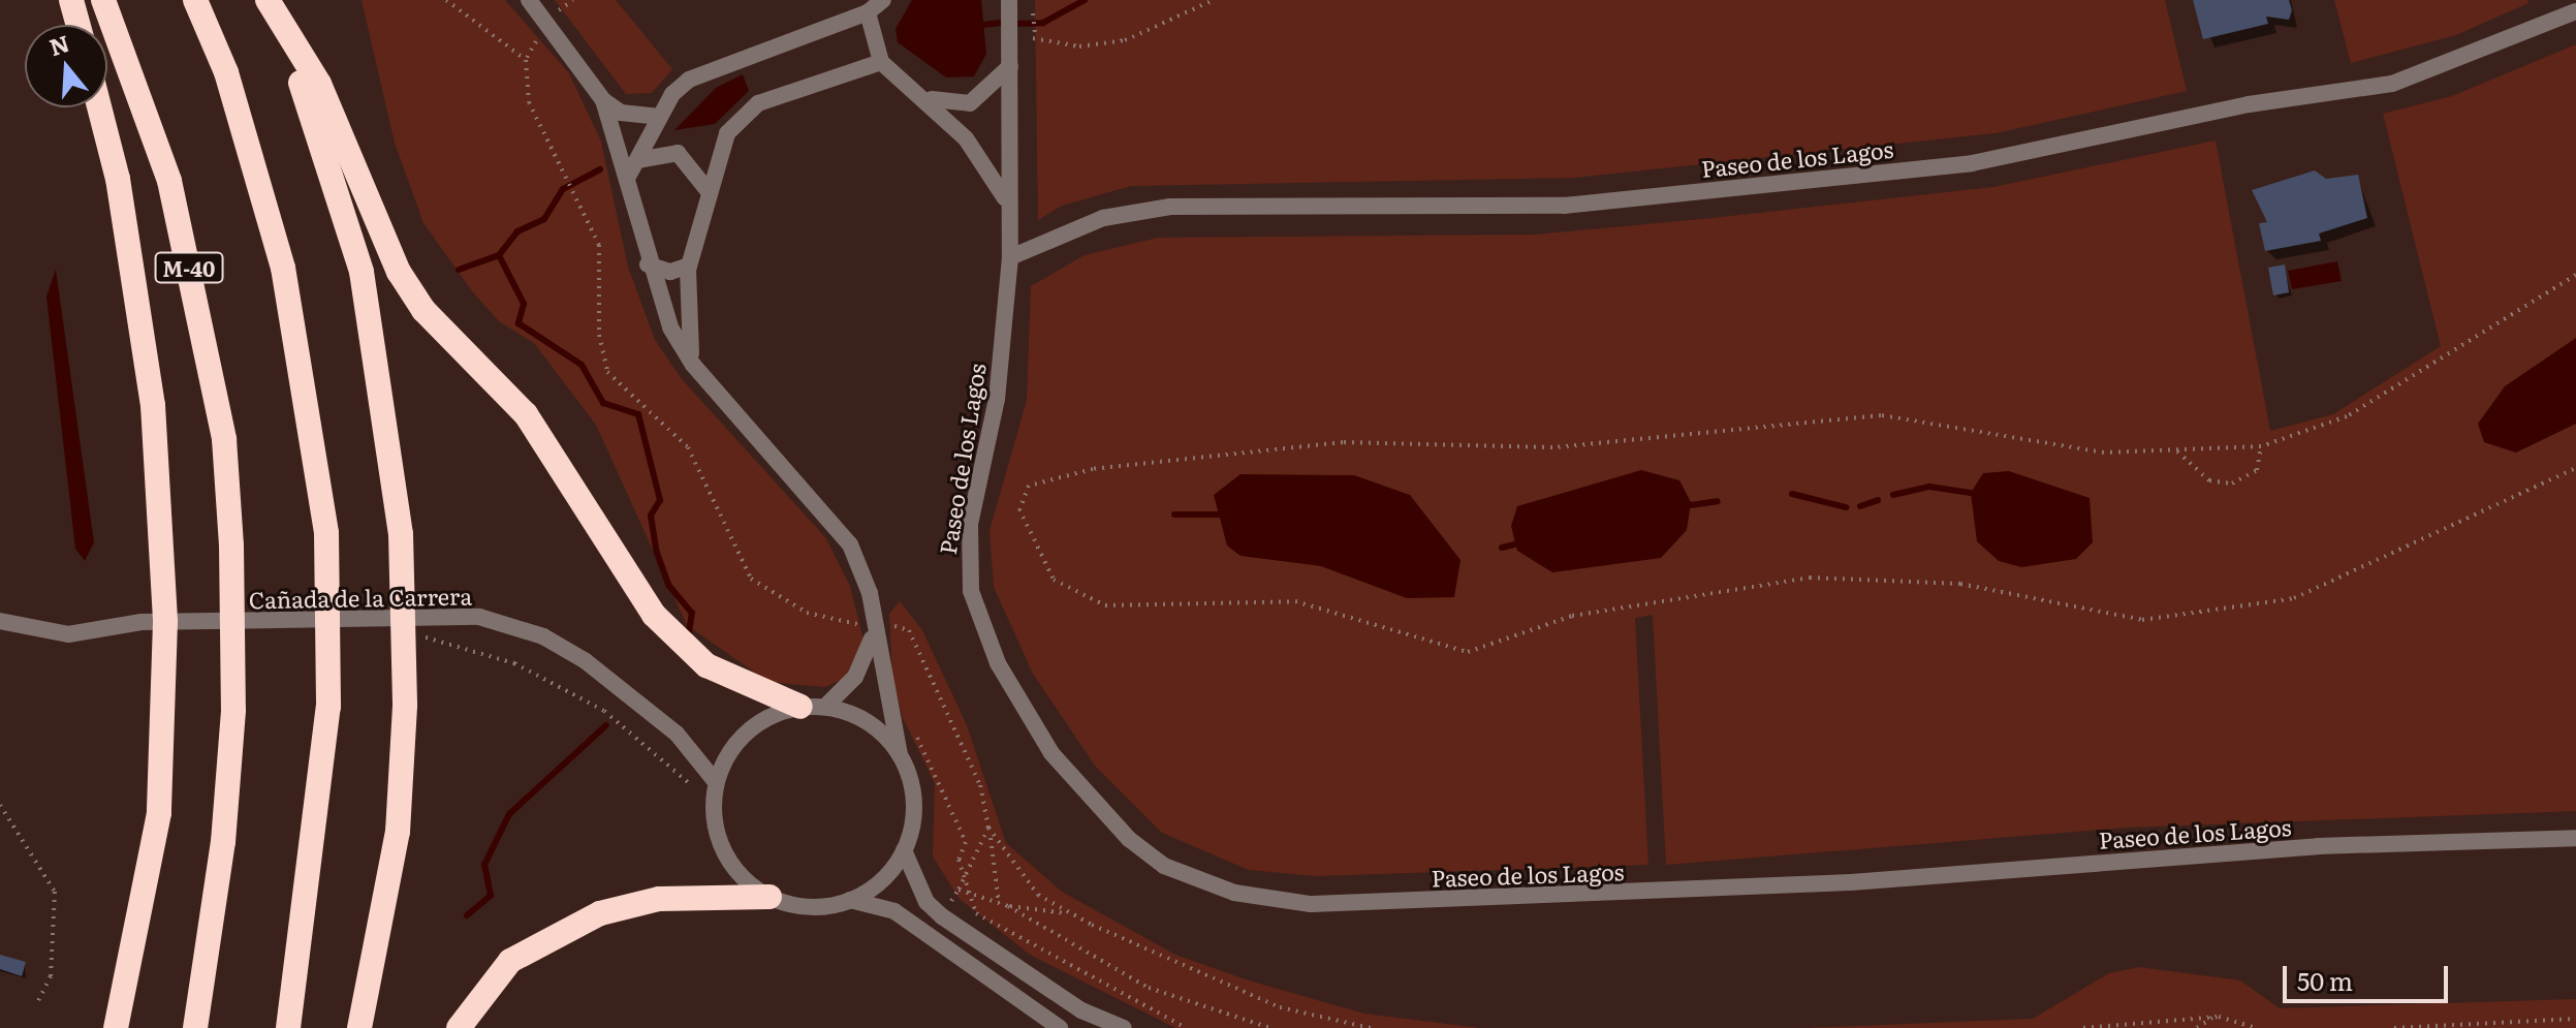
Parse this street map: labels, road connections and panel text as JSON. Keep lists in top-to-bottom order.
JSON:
{
  "streets": {
    "highway": ["M-40"],
    "street": ["Paseo de los Lagos", "Cañada de la Carrera"]
  },
  "scale_bar": "50 m",
  "north": "top"
}
